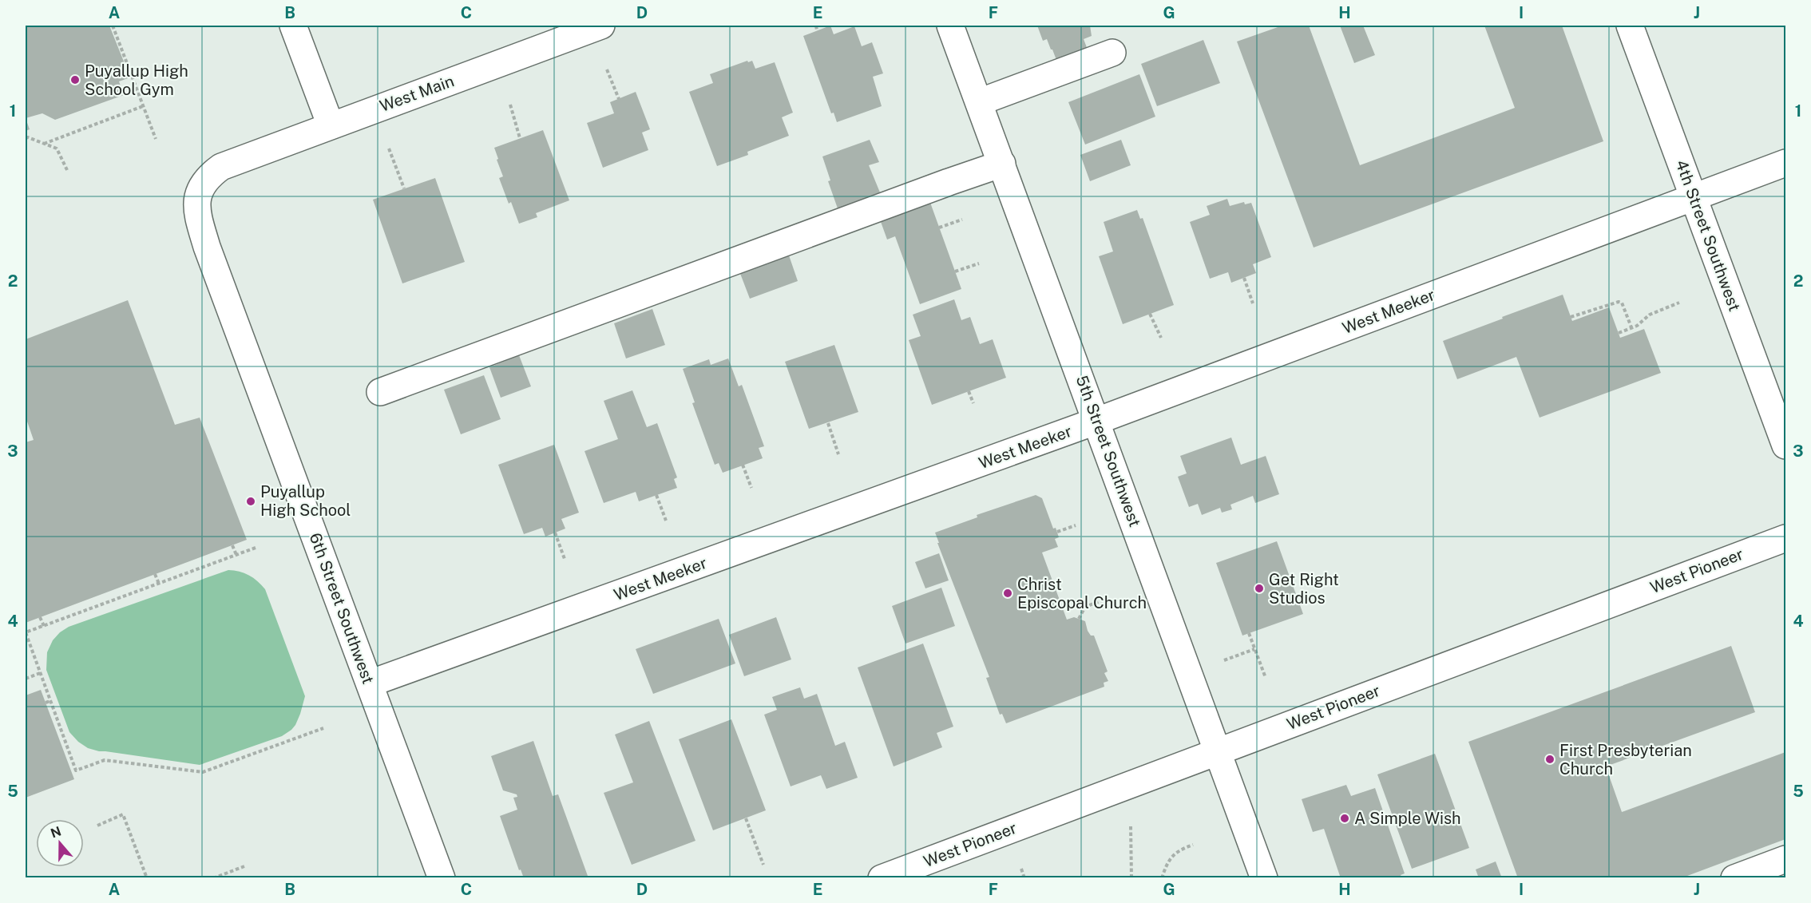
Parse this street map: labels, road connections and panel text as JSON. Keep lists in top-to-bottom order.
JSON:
{
  "streets": {
    "street": [
      "West Main",
      "4th Street Southwest",
      "West Meeker",
      "5th Street Southwest",
      "West Pioneer",
      "6th Street Southwest"
    ]
  },
  "crossings": [
    ["West Main", "6th Street Southwest"],
    ["4th Street Southwest", "West Meeker"],
    ["West Meeker", "5th Street Southwest"],
    ["West Meeker", "6th Street Southwest"],
    ["5th Street Southwest", "West Pioneer"]
  ],
  "places": [
    "Puyallup High School Gym",
    "Puyallup High School",
    "Get Right Studios",
    "Christ Episcopal Church",
    "First Presbyterian Church",
    "A Simple Wish"
  ],
  "north": "top",
  "grid": {
    "columns": [
      "A",
      "B",
      "C",
      "D",
      "E",
      "F",
      "G",
      "H",
      "I",
      "J"
    ],
    "rows": [
      "1",
      "2",
      "3",
      "4",
      "5"
    ]
  }
}
